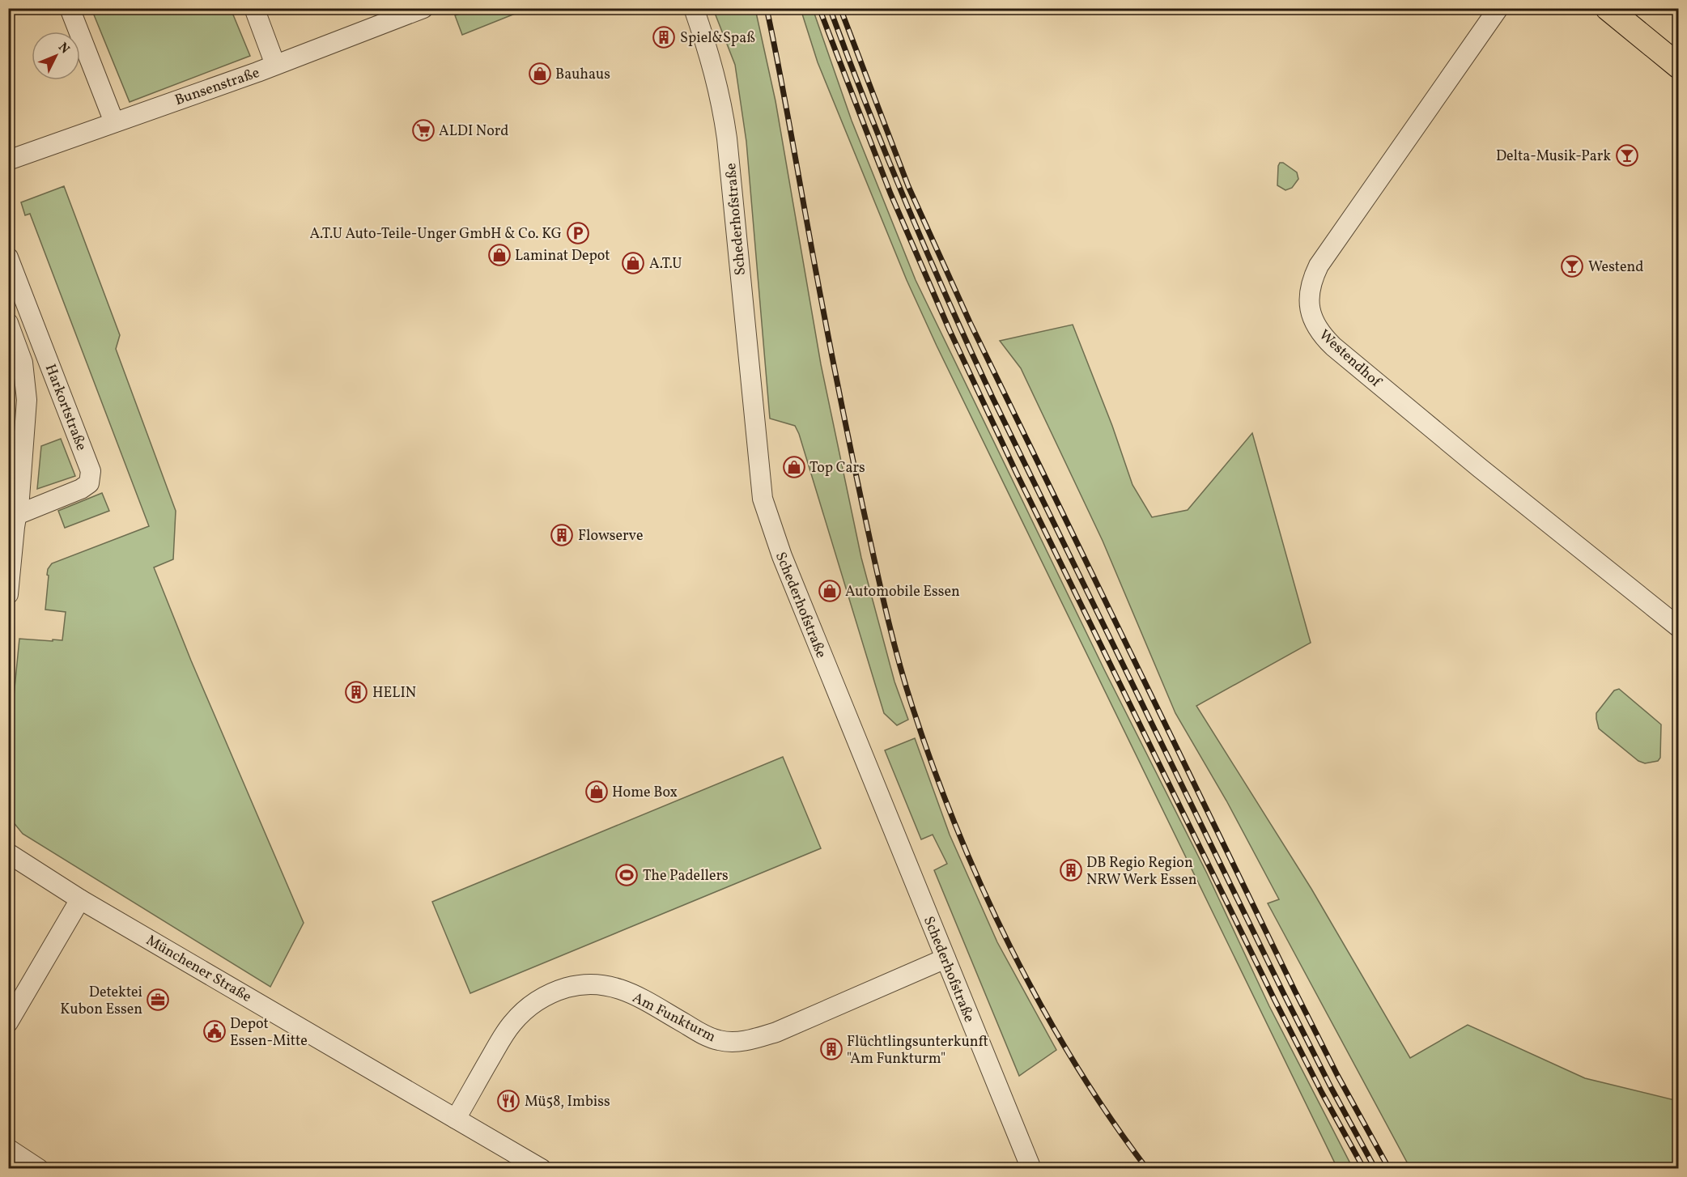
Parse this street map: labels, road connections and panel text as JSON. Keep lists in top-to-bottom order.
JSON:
{
  "streets": {
    "street": [
      "Bunsenstraße",
      "Schederhofstraße",
      "Westendhof",
      "Harkortstraße",
      "Münchener Straße",
      "Am Funkturm"
    ]
  },
  "crossings": [
    ["Schederhofstraße", "Am Funkturm"],
    ["Münchener Straße", "Am Funkturm"]
  ],
  "places": {
    "building": [
      "Spiel&Spaß",
      "Flowserve",
      "HELIN",
      "DB Regio Region NRW Werk Essen",
      "Flüchtlingsunterkunft \"Am Funkturm\""
    ],
    "shop": [
      "Bauhaus",
      "Laminat Depot",
      "A.T.U",
      "Top Cars",
      "Automobile Essen",
      "Home Box"
    ],
    "supermarket": ["ALDI Nord"],
    "bar": ["Delta-Musik-Park", "Westend"],
    "parking": ["A.T.U Auto-Teile-Unger GmbH & Co. KG"],
    "sports": ["The Padellers"],
    "office": ["Detektei Kubon Essen"],
    "public building": ["Depot Essen-Mitte"],
    "restaurant": ["Mü58, Imbiss"]
  },
  "north": "top right"
}
